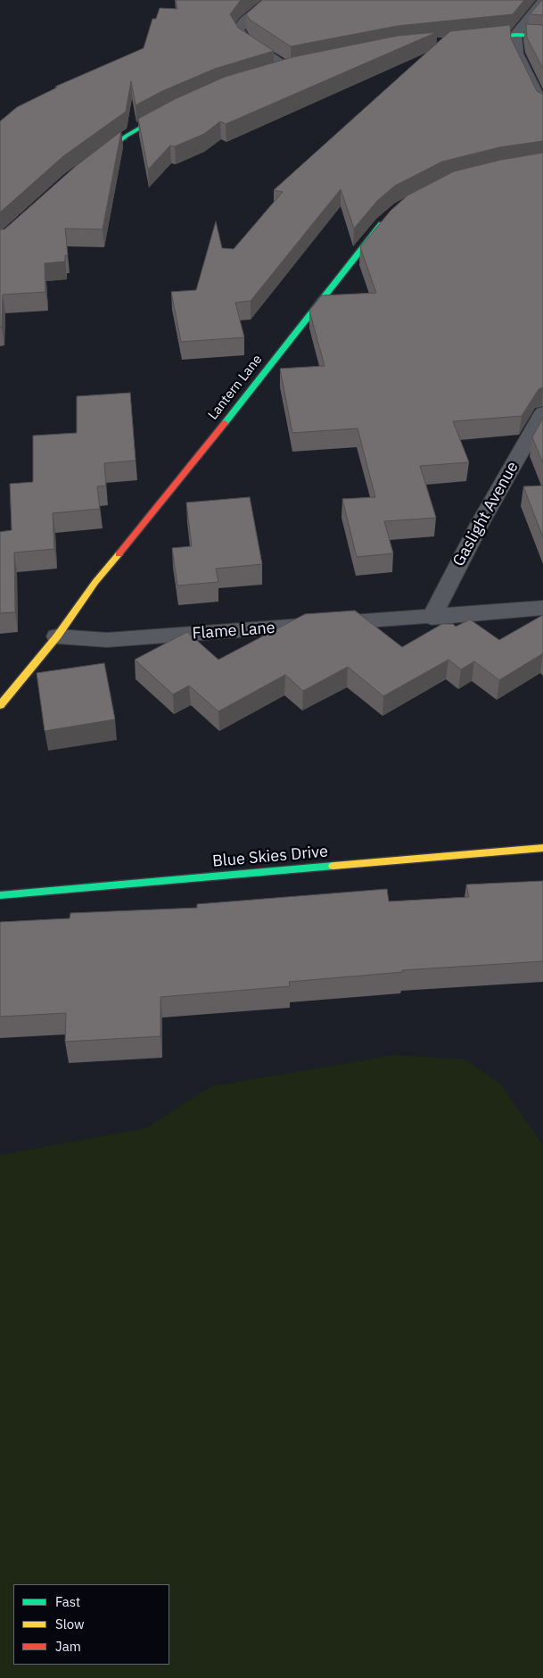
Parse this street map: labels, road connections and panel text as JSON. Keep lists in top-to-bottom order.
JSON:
{
  "streets": {
    "street": [
      "Lantern Lane",
      "Gaslight Avenue",
      "Flame Lane",
      "Blue Skies Drive"
    ]
  },
  "crossings": [
    ["Lantern Lane", "Flame Lane"],
    ["Gaslight Avenue", "Flame Lane"]
  ],
  "legend": ["Fast", "Slow", "Jam"]
}
